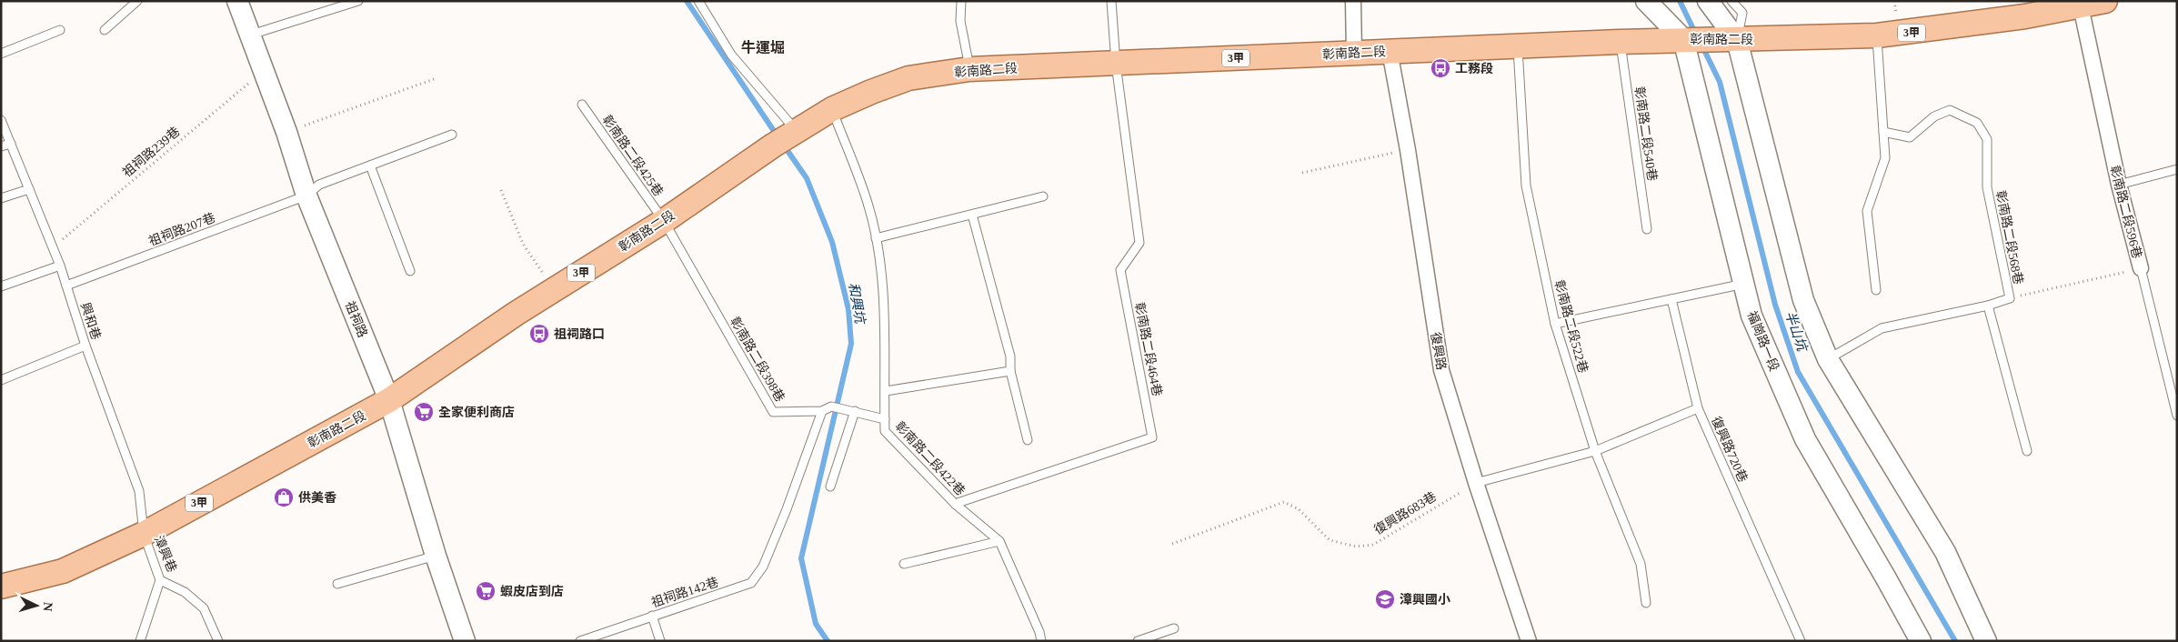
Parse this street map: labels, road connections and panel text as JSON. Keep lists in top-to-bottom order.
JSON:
{
  "streets": {
    "main road": ["3甲", "彰南路二段"],
    "street": [
      "彰南路二段596巷",
      "祖祠路",
      "福崗路一段",
      "復興路"
    ],
    "lane": [
      "彰南路二段540巷",
      "彰南路二段425巷",
      "祖祠路207巷",
      "彰南路二段568巷",
      "興和巷",
      "彰南路二段522巷",
      "彰南路二段464巷",
      "彰南路二段398巷",
      "復興路720巷",
      "彰南路二段422巷",
      "漳興巷",
      "祖祠路142巷"
    ],
    "path": ["祖祠路239巷", "復興路683巷"]
  },
  "crossings": [
    ["彰南路二段", "彰南路二段540巷"],
    ["彰南路二段", "彰南路二段425巷"],
    ["彰南路二段", "彰南路二段596巷"],
    ["彰南路二段", "祖祠路"],
    ["彰南路二段", "興和巷"],
    ["彰南路二段", "彰南路二段522巷"],
    ["彰南路二段", "福崗路一段"],
    ["彰南路二段", "彰南路二段464巷"],
    ["彰南路二段", "復興路"],
    ["彰南路二段", "彰南路二段398巷"],
    ["彰南路二段", "彰南路二段422巷"],
    ["彰南路二段", "漳興巷"],
    ["祖祠路239巷", "祖祠路"],
    ["祖祠路239巷", "興和巷"],
    ["彰南路二段425巷", "彰南路二段398巷"],
    ["祖祠路207巷", "祖祠路"],
    ["祖祠路207巷", "興和巷"],
    ["彰南路二段568巷", "福崗路一段"],
    ["興和巷", "漳興巷"],
    ["彰南路二段522巷", "復興路720巷"],
    ["彰南路二段464巷", "彰南路二段422巷"],
    ["復興路", "復興路720巷"],
    ["復興路", "復興路683巷"],
    ["彰南路二段398巷", "彰南路二段422巷"],
    ["彰南路二段398巷", "祖祠路142巷"],
    ["復興路720巷", "復興路683巷"]
  ],
  "districts": ["牛運堀"],
  "water": ["和興坑", "半山坑"],
  "places": {
    "bus stop": ["工務段", "祖祠路口"],
    "supermarket": ["全家便利商店", "蝦皮店到店"],
    "shop": ["供美香"],
    "school or university": ["漳興國小"]
  },
  "north": "right"
}
